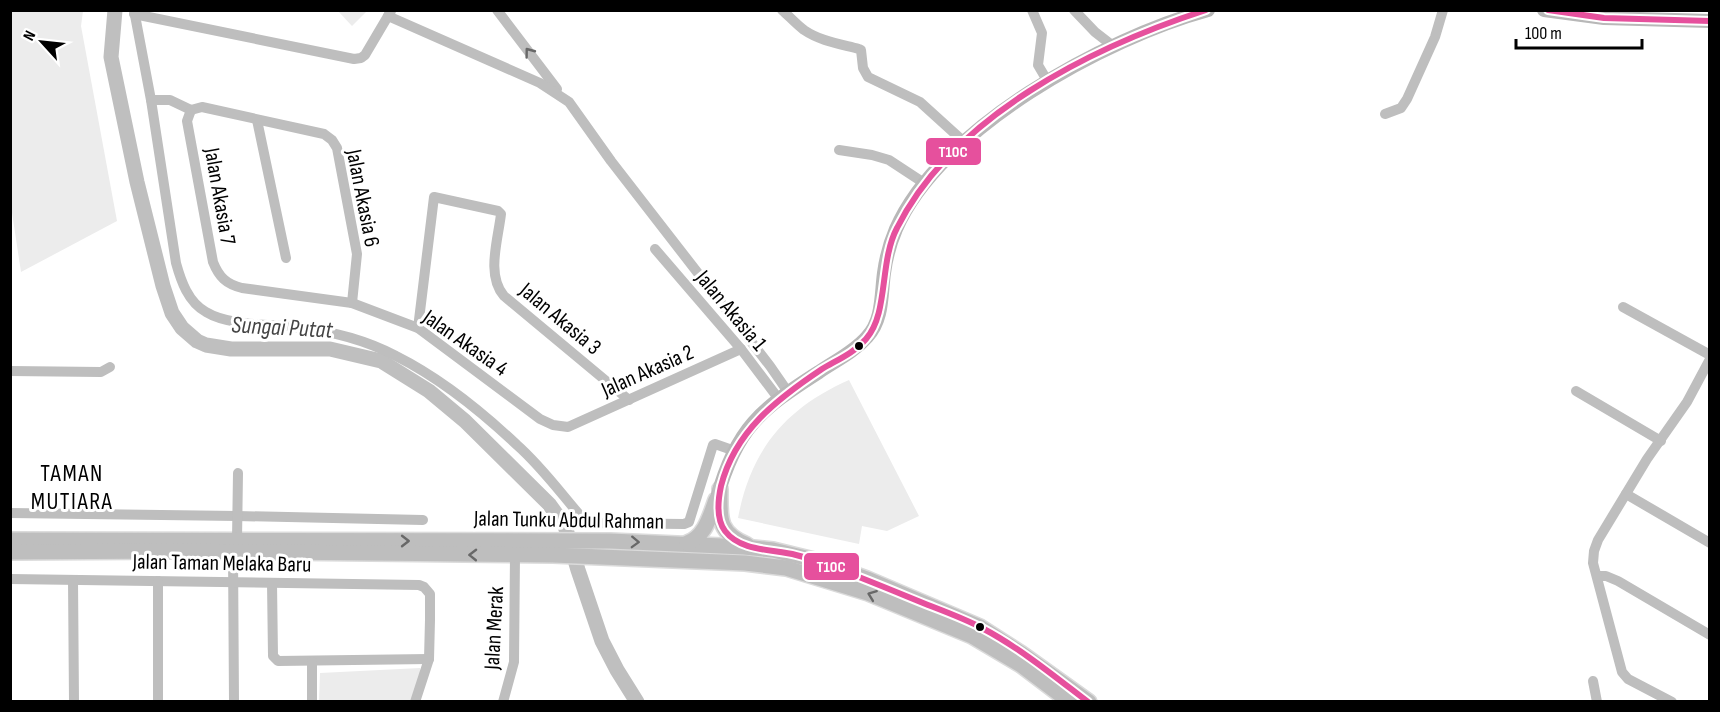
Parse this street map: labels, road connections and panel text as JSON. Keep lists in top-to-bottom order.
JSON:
{
  "streets": {
    "main road": ["Jalan Tunku Abdul Rahman"],
    "street": [
      "Jalan Akasia 7",
      "Jalan Akasia 6",
      "Jalan Akasia 1",
      "Jalan Akasia 3",
      "Jalan Akasia 4",
      "Jalan Akasia 2",
      "Jalan Taman Melaka Baru",
      "Jalan Merak"
    ]
  },
  "crossings": [
    ["Jalan Akasia 7", "Jalan Akasia 6"],
    ["Jalan Akasia 7", "Jalan Akasia 4"],
    ["Jalan Akasia 6", "Jalan Akasia 4"],
    ["Jalan Akasia 1", "Jalan Akasia 2"],
    ["Jalan Akasia 3", "Jalan Akasia 4"],
    ["Jalan Akasia 3", "Jalan Akasia 2"],
    ["Jalan Akasia 4", "Jalan Akasia 2"],
    ["Jalan Tunku Abdul Rahman", "Jalan Merak"]
  ],
  "districts": ["TAMAN MUTIARA"],
  "water": ["Sungai Putat"],
  "lines": ["transit line T10C"],
  "scale_bar": "100 m",
  "north": "top left"
}
